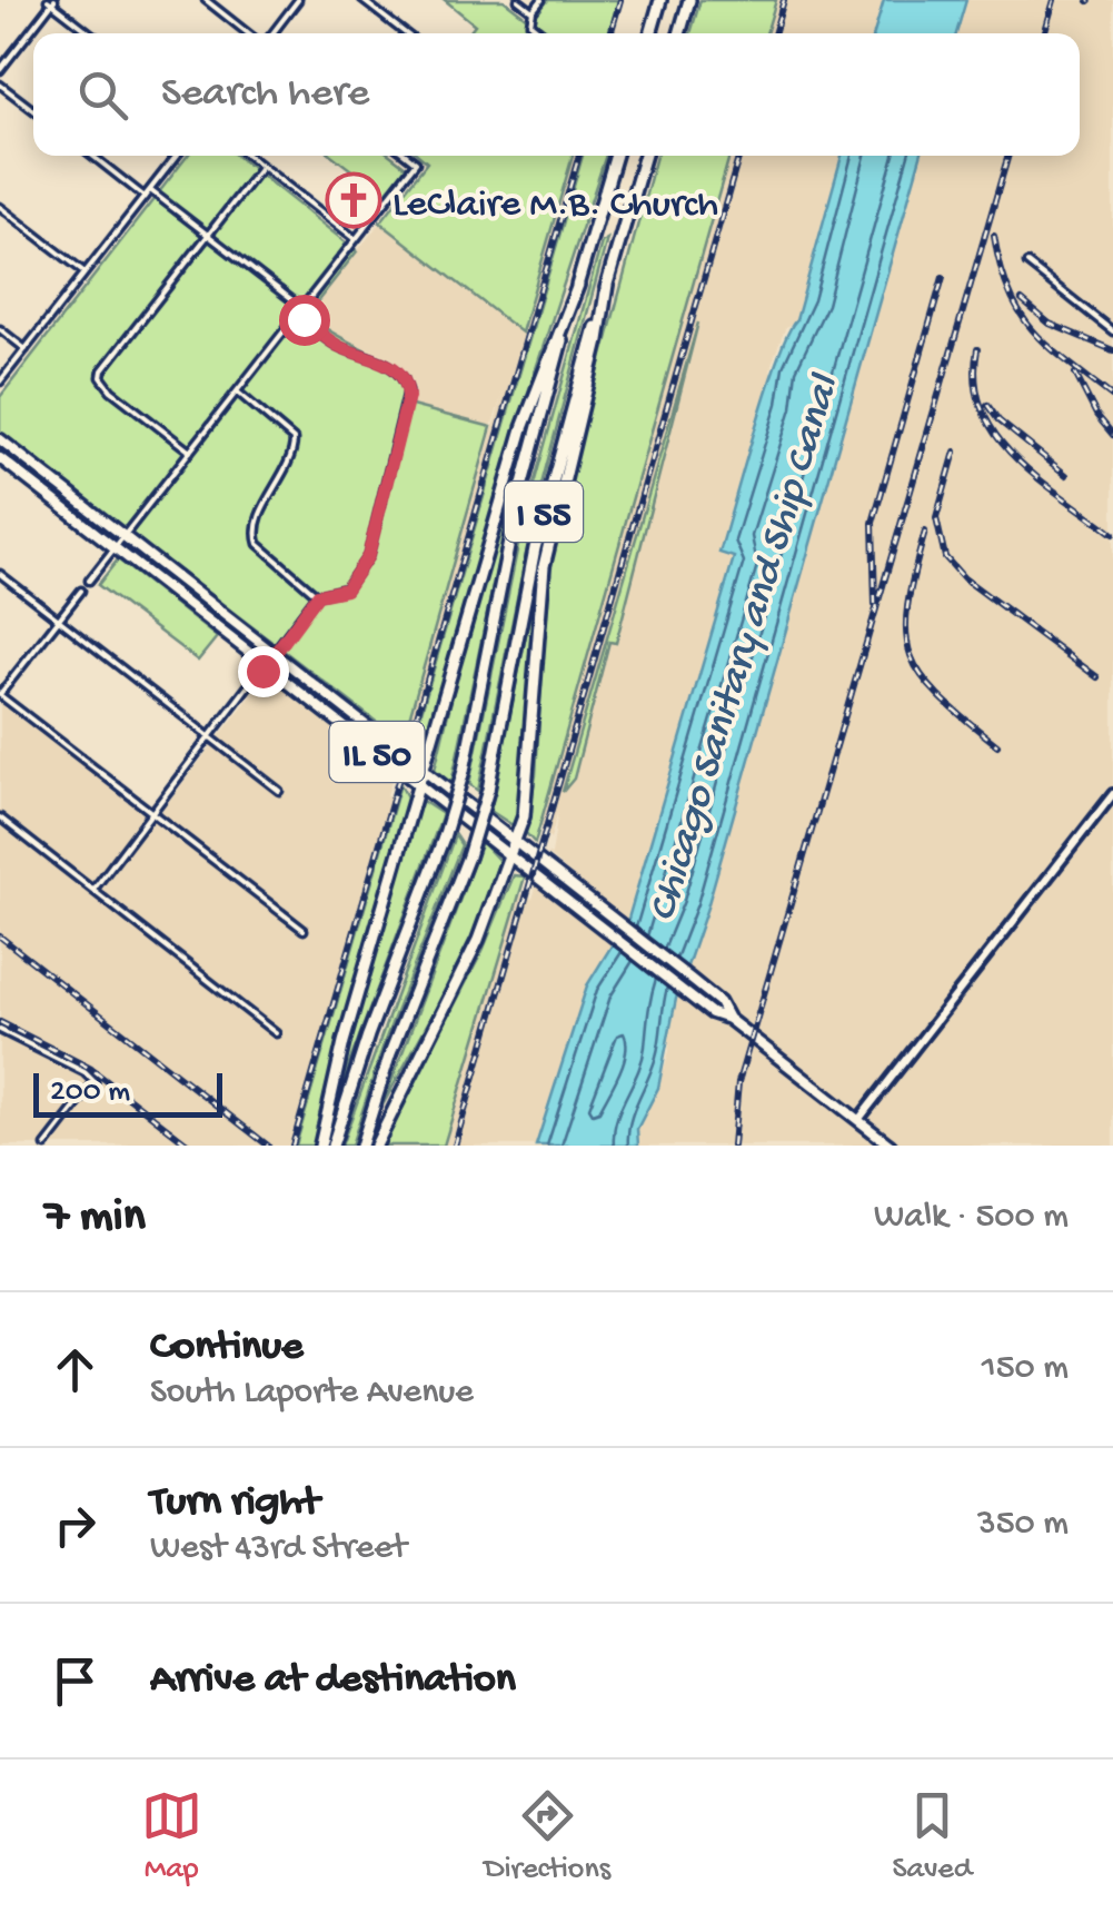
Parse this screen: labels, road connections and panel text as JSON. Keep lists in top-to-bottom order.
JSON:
{
  "streets": {
    "highway": ["I 55"],
    "main road": ["IL 50"]
  },
  "water": ["Chicago Sanitary and Ship Canal"],
  "places": {
    "church": ["LeClaire M.B. Church"]
  },
  "scale_bar": "200 m",
  "page": {
    "search": "Search here",
    "scale": "200 m",
    "heading": ["7 min", "Walk · 500 m"],
    "list": [
      ["Continue", "South Laporte Avenue", "150 m"],
      ["Turn right", "West 43rd Street", "350 m"],
      "Arrive at destination"
    ],
    "nav": ["Map", "Directions", "Saved"]
  }
}
